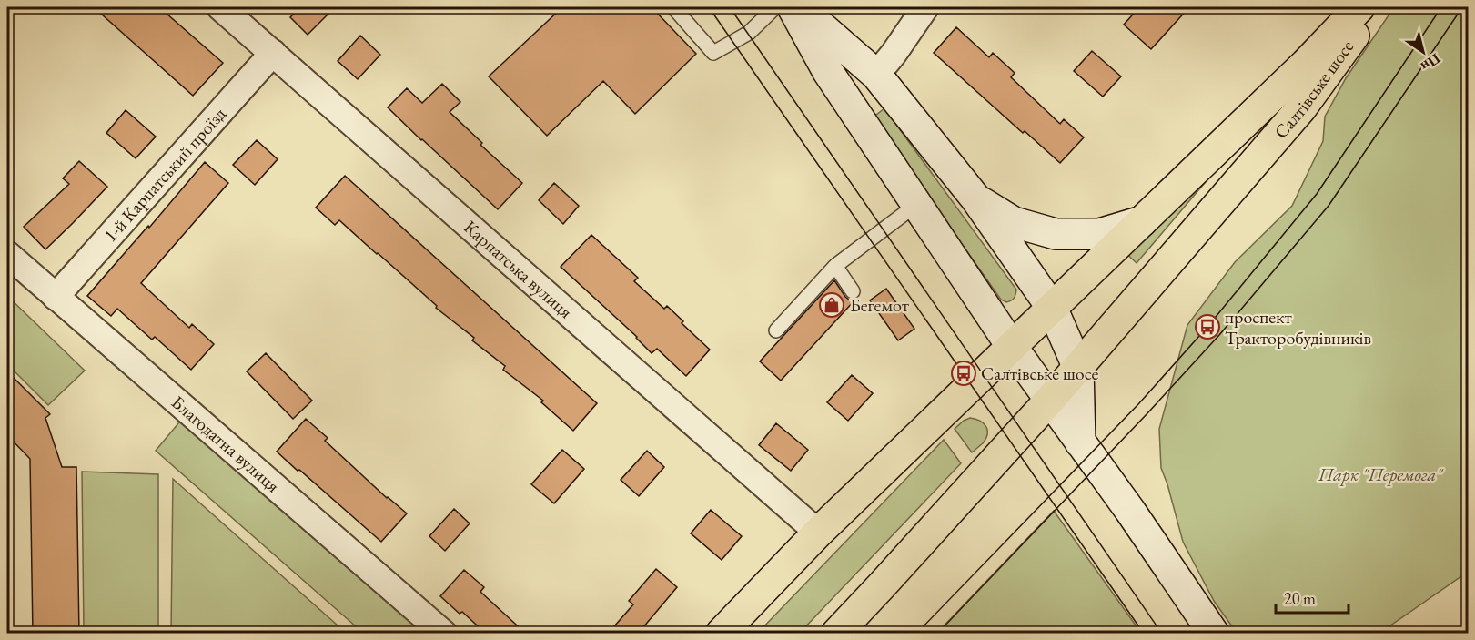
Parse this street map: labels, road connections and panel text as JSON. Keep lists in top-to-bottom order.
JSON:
{
  "streets": {
    "main road": ["Салтівське шосе"],
    "street": ["1-й Карпатський проїзд", "Карпатська вулиця", "Благодатна вулиця"]
  },
  "crossings": [
    ["Салтівське шосе", "Карпатська вулиця"],
    ["1-й Карпатський проїзд", "Карпатська вулиця"],
    ["1-й Карпатський проїзд", "Благодатна вулиця"]
  ],
  "parks": ["Парк \"Перемога\""],
  "places": {
    "shop": ["Бегемот"],
    "bus stop": ["проспект Тракторобудівників", "Салтівське шосе"]
  },
  "scale_bar": "20 m",
  "north": "bottom right"
}
